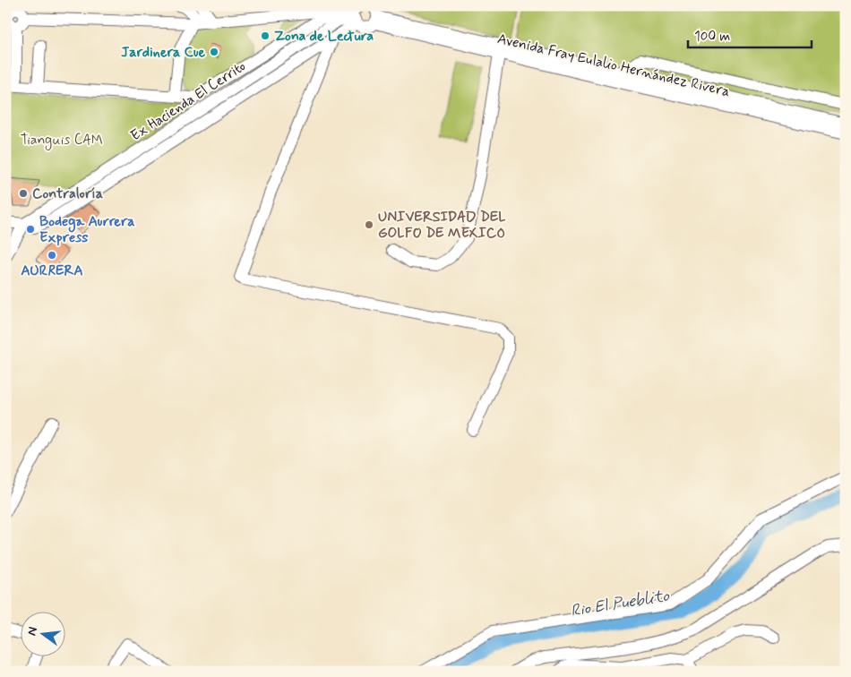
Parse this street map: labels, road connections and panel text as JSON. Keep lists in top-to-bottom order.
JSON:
{
  "streets": {
    "street": ["Avenida Fray Eulalio Hernández Rivera", "Ex Hacienda El Cerrito"]
  },
  "water": ["Rio El Pueblito"],
  "parks": ["Tianguis CAM"],
  "places": [
    "Zona de Lectura",
    "Jardinera Cue",
    "Contraloría",
    "UNIVERSIDAD DEL GOLFO DE MEXICO",
    "Bodega Aurrera Express",
    "AURRERA"
  ],
  "scale_bar": "100 m",
  "north": "left"
}
